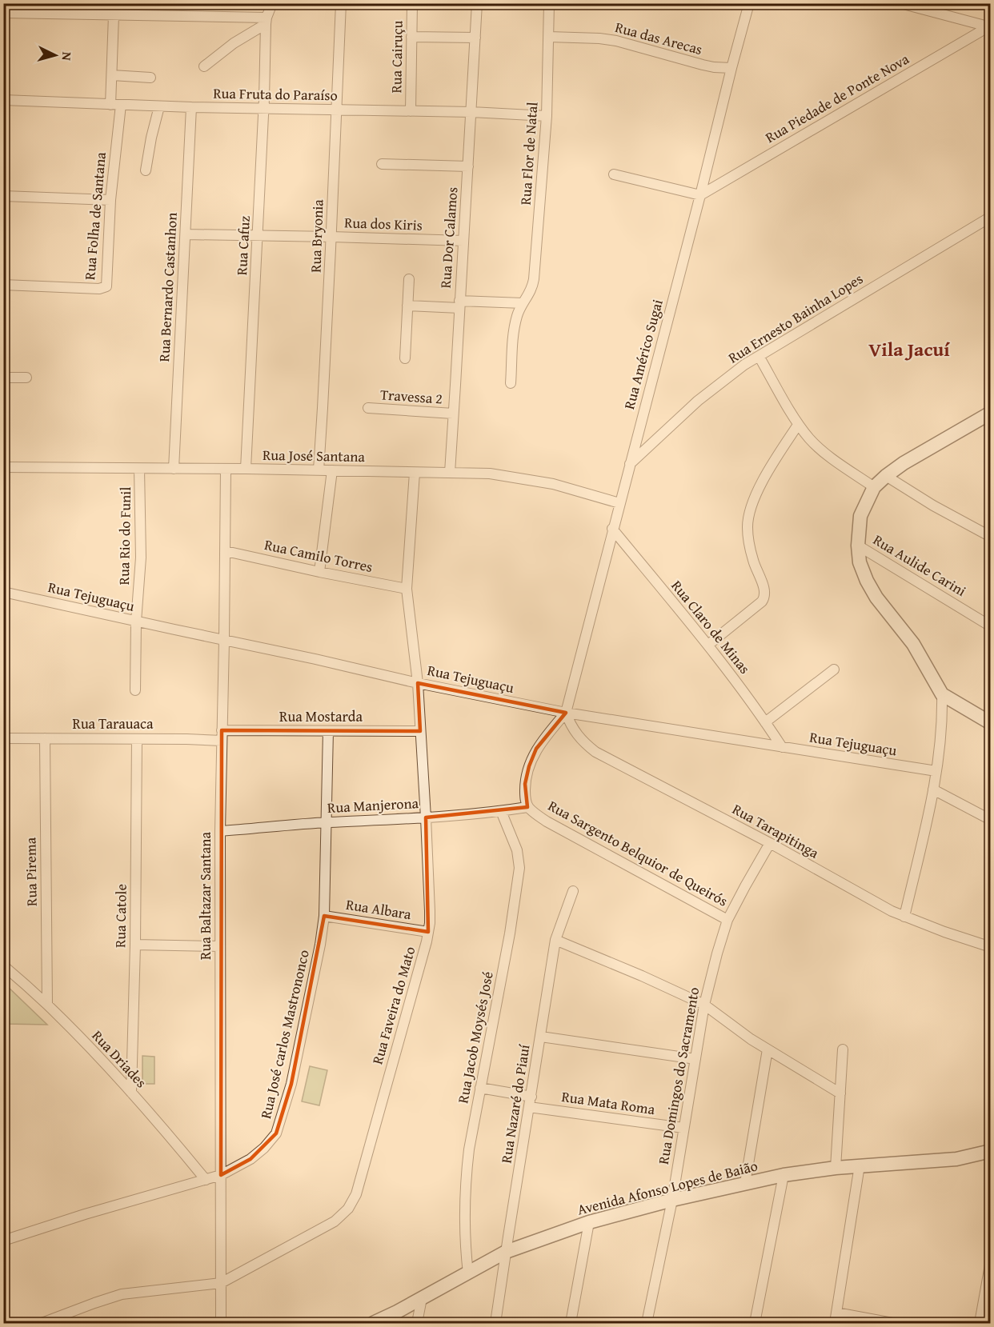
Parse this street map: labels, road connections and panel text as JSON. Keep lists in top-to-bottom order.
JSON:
{
  "streets": {
    "street": [
      "Rua das Arecas",
      "Rua Cairuçu",
      "Rua Fruta do Paraíso",
      "Rua Piedade de Ponte Nova",
      "Rua Flor de Natal",
      "Rua Folha de Santana",
      "Rua dos Kiris",
      "Rua Bryonia",
      "Rua Dor Calamos",
      "Rua Cafuz",
      "Rua Bernardo Castanhon",
      "Rua Ernesto Bainha Lopes",
      "Rua Américo Sugai",
      "Travessa 2",
      "Rua José Santana",
      "Rua Rio do Funil",
      "Rua Camilo Torres",
      "Rua Aulide Carini",
      "Rua Tejuguaçu",
      "Rua Claro de Minas",
      "Rua Mostarda",
      "Rua Tarauaca",
      "Rua Manjerona",
      "Rua Tarapitinga",
      "Rua Sargento Belquior de Queirós",
      "Rua Pirema",
      "Rua Baltazar Santana",
      "Rua Albara",
      "Rua Catole",
      "Rua Faveira do Mato",
      "Rua José carlos Mastrononco",
      "Rua Jacob Moysés José",
      "Rua Driades",
      "Rua Domingos do Sacramento",
      "Rua Mata Roma",
      "Rua Nazaré do Piauí",
      "Avenida Afonso Lopes de Baião"
    ]
  },
  "crossings": [
    ["Rua das Arecas", "Rua Flor de Natal"],
    ["Rua das Arecas", "Rua Américo Sugai"],
    ["Rua Cairuçu", "Rua Fruta do Paraíso"],
    ["Rua Fruta do Paraíso", "Rua Flor de Natal"],
    ["Rua Fruta do Paraíso", "Rua Folha de Santana"],
    ["Rua Fruta do Paraíso", "Rua Bryonia"],
    ["Rua Fruta do Paraíso", "Rua Dor Calamos"],
    ["Rua Fruta do Paraíso", "Rua Cafuz"],
    ["Rua Fruta do Paraíso", "Rua Bernardo Castanhon"],
    ["Rua Piedade de Ponte Nova", "Rua Américo Sugai"],
    ["Rua dos Kiris", "Rua Bryonia"],
    ["Rua dos Kiris", "Rua Dor Calamos"],
    ["Rua dos Kiris", "Rua Cafuz"],
    ["Rua dos Kiris", "Rua Bernardo Castanhon"],
    ["Rua Bryonia", "Rua José Santana"],
    ["Rua Dor Calamos", "Travessa 2"],
    ["Rua Dor Calamos", "Rua José Santana"],
    ["Rua Cafuz", "Rua José Santana"],
    ["Rua Bernardo Castanhon", "Rua José Santana"],
    ["Rua Ernesto Bainha Lopes", "Rua Américo Sugai"],
    ["Rua Américo Sugai", "Rua José Santana"],
    ["Rua Américo Sugai", "Rua Tejuguaçu"],
    ["Rua Américo Sugai", "Rua Claro de Minas"],
    ["Rua Américo Sugai", "Rua Tarapitinga"],
    ["Rua Américo Sugai", "Rua Sargento Belquior de Queirós"],
    ["Rua José Santana", "Rua Rio do Funil"],
    ["Rua José Santana", "Rua Baltazar Santana"],
    ["Rua José Santana", "Rua Faveira do Mato"],
    ["Rua Rio do Funil", "Rua Tejuguaçu"],
    ["Rua Camilo Torres", "Rua Baltazar Santana"],
    ["Rua Camilo Torres", "Rua Faveira do Mato"],
    ["Rua Tejuguaçu", "Rua Claro de Minas"],
    ["Rua Tejuguaçu", "Rua Tarapitinga"],
    ["Rua Tejuguaçu", "Rua Sargento Belquior de Queirós"],
    ["Rua Tejuguaçu", "Rua Baltazar Santana"],
    ["Rua Tejuguaçu", "Rua Faveira do Mato"],
    ["Rua Mostarda", "Rua Tarauaca"],
    ["Rua Mostarda", "Rua Baltazar Santana"],
    ["Rua Mostarda", "Rua Faveira do Mato"],
    ["Rua Mostarda", "Rua José carlos Mastrononco"],
    ["Rua Tarauaca", "Rua Pirema"],
    ["Rua Tarauaca", "Rua Baltazar Santana"],
    ["Rua Tarauaca", "Rua Catole"],
    ["Rua Manjerona", "Rua Sargento Belquior de Queirós"],
    ["Rua Manjerona", "Rua Baltazar Santana"],
    ["Rua Manjerona", "Rua Faveira do Mato"],
    ["Rua Manjerona", "Rua José carlos Mastrononco"],
    ["Rua Manjerona", "Rua Jacob Moysés José"],
    ["Rua Tarapitinga", "Rua Sargento Belquior de Queirós"],
    ["Rua Tarapitinga", "Rua Domingos do Sacramento"],
    ["Rua Sargento Belquior de Queirós", "Rua Domingos do Sacramento"],
    ["Rua Pirema", "Rua Driades"],
    ["Rua Baltazar Santana", "Rua Faveira do Mato"],
    ["Rua Baltazar Santana", "Rua José carlos Mastrononco"],
    ["Rua Albara", "Rua Faveira do Mato"],
    ["Rua Albara", "Rua José carlos Mastrononco"],
    ["Rua Catole", "Rua Driades"],
    ["Rua José carlos Mastrononco", "Rua Driades"],
    ["Rua Jacob Moysés José", "Rua Mata Roma"],
    ["Rua Jacob Moysés José", "Avenida Afonso Lopes de Baião"],
    ["Rua Domingos do Sacramento", "Rua Mata Roma"],
    ["Rua Domingos do Sacramento", "Avenida Afonso Lopes de Baião"],
    ["Rua Mata Roma", "Rua Nazaré do Piauí"],
    ["Rua Nazaré do Piauí", "Avenida Afonso Lopes de Baião"]
  ],
  "districts": ["Vila Jacuí"],
  "north": "right"
}
